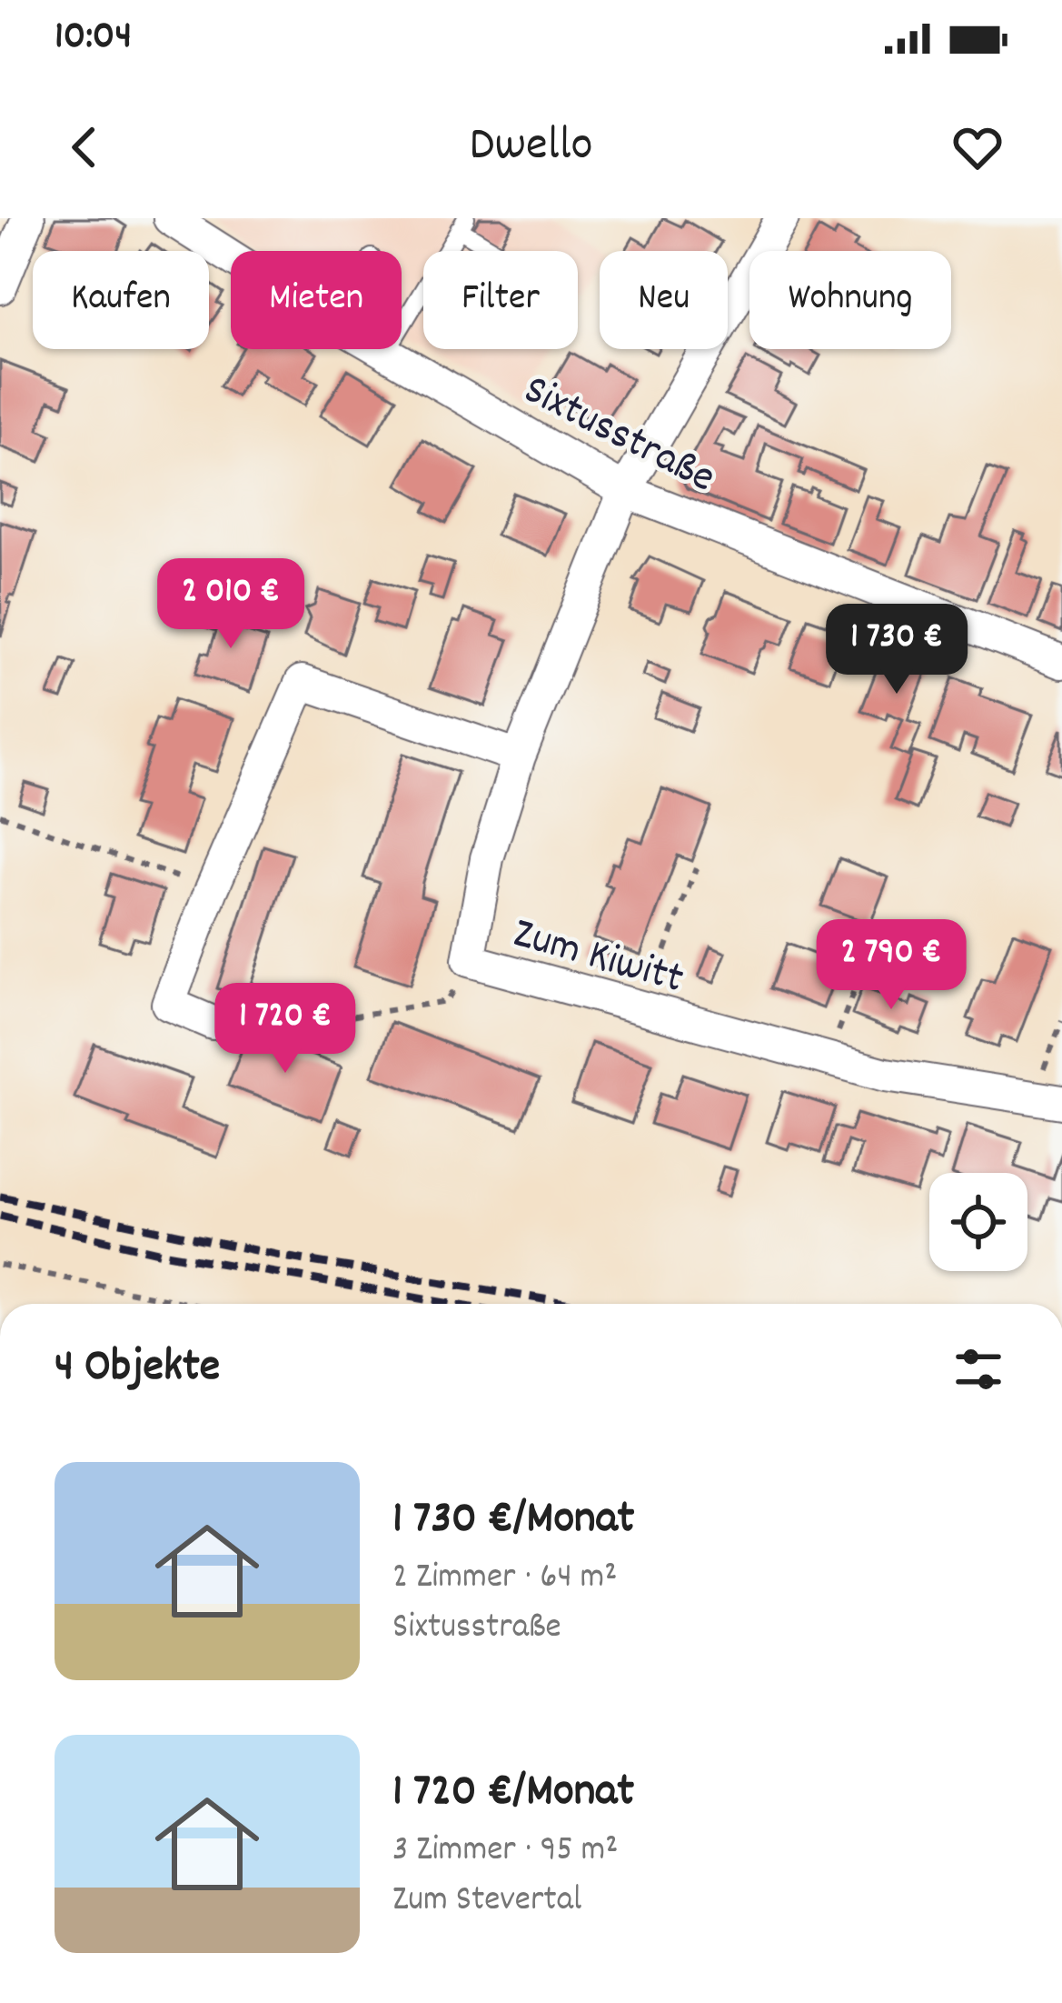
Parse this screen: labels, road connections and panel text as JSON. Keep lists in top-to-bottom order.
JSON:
{
  "streets": {
    "street": ["Sixtusstraße", "Zum Kiwitt"]
  },
  "crossings": [
    ["Sixtusstraße", "Zum Kiwitt"]
  ],
  "page": {
    "status": "10:04",
    "header": "Dwello",
    "chip": [
      "Kaufen",
      "Mieten",
      "Filter",
      "Neu",
      "Wohnung"
    ],
    "price": [
      "2 010 €",
      "1 730 €",
      "2 790 €",
      "1 720 €"
    ],
    "heading": "4 Objekte",
    "list": [
      {
        "name": "1 730 €/Monat",
        "note": "2 Zimmer · 64 m² · Sixtusstraße"
      },
      {
        "name": "1 720 €/Monat",
        "note": "3 Zimmer · 95 m² · Zum Stevertal"
      }
    ]
  }
}
